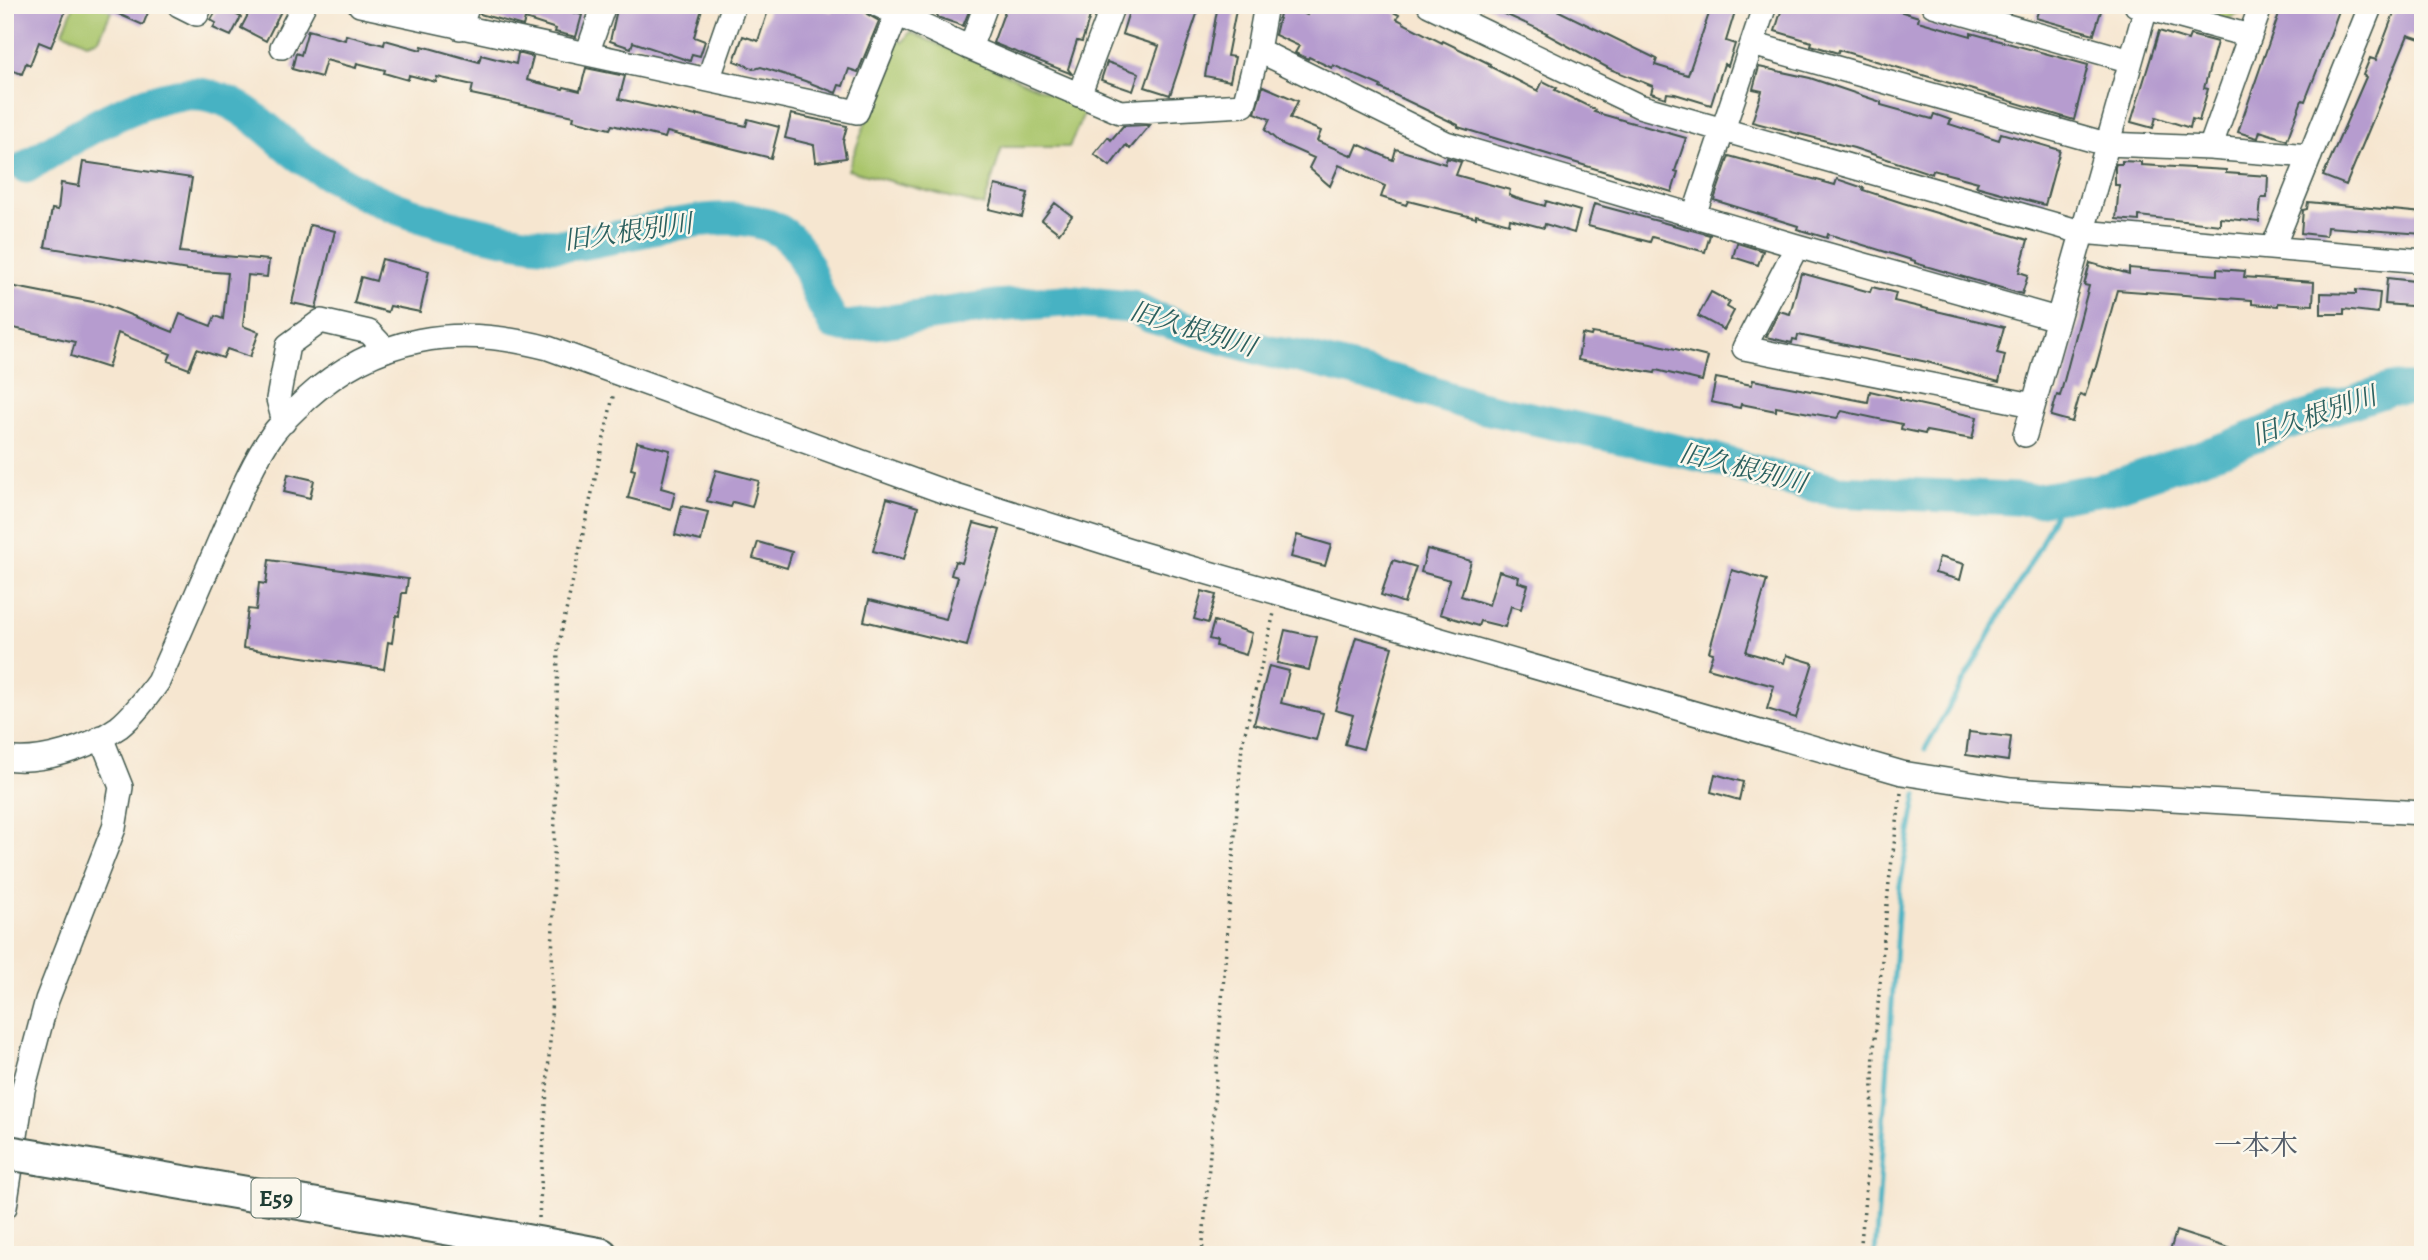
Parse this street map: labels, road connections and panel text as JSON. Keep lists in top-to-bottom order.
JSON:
{
  "streets": {
    "highway": ["E59"]
  },
  "districts": ["一本木"],
  "water": ["旧久根別川"]
}
